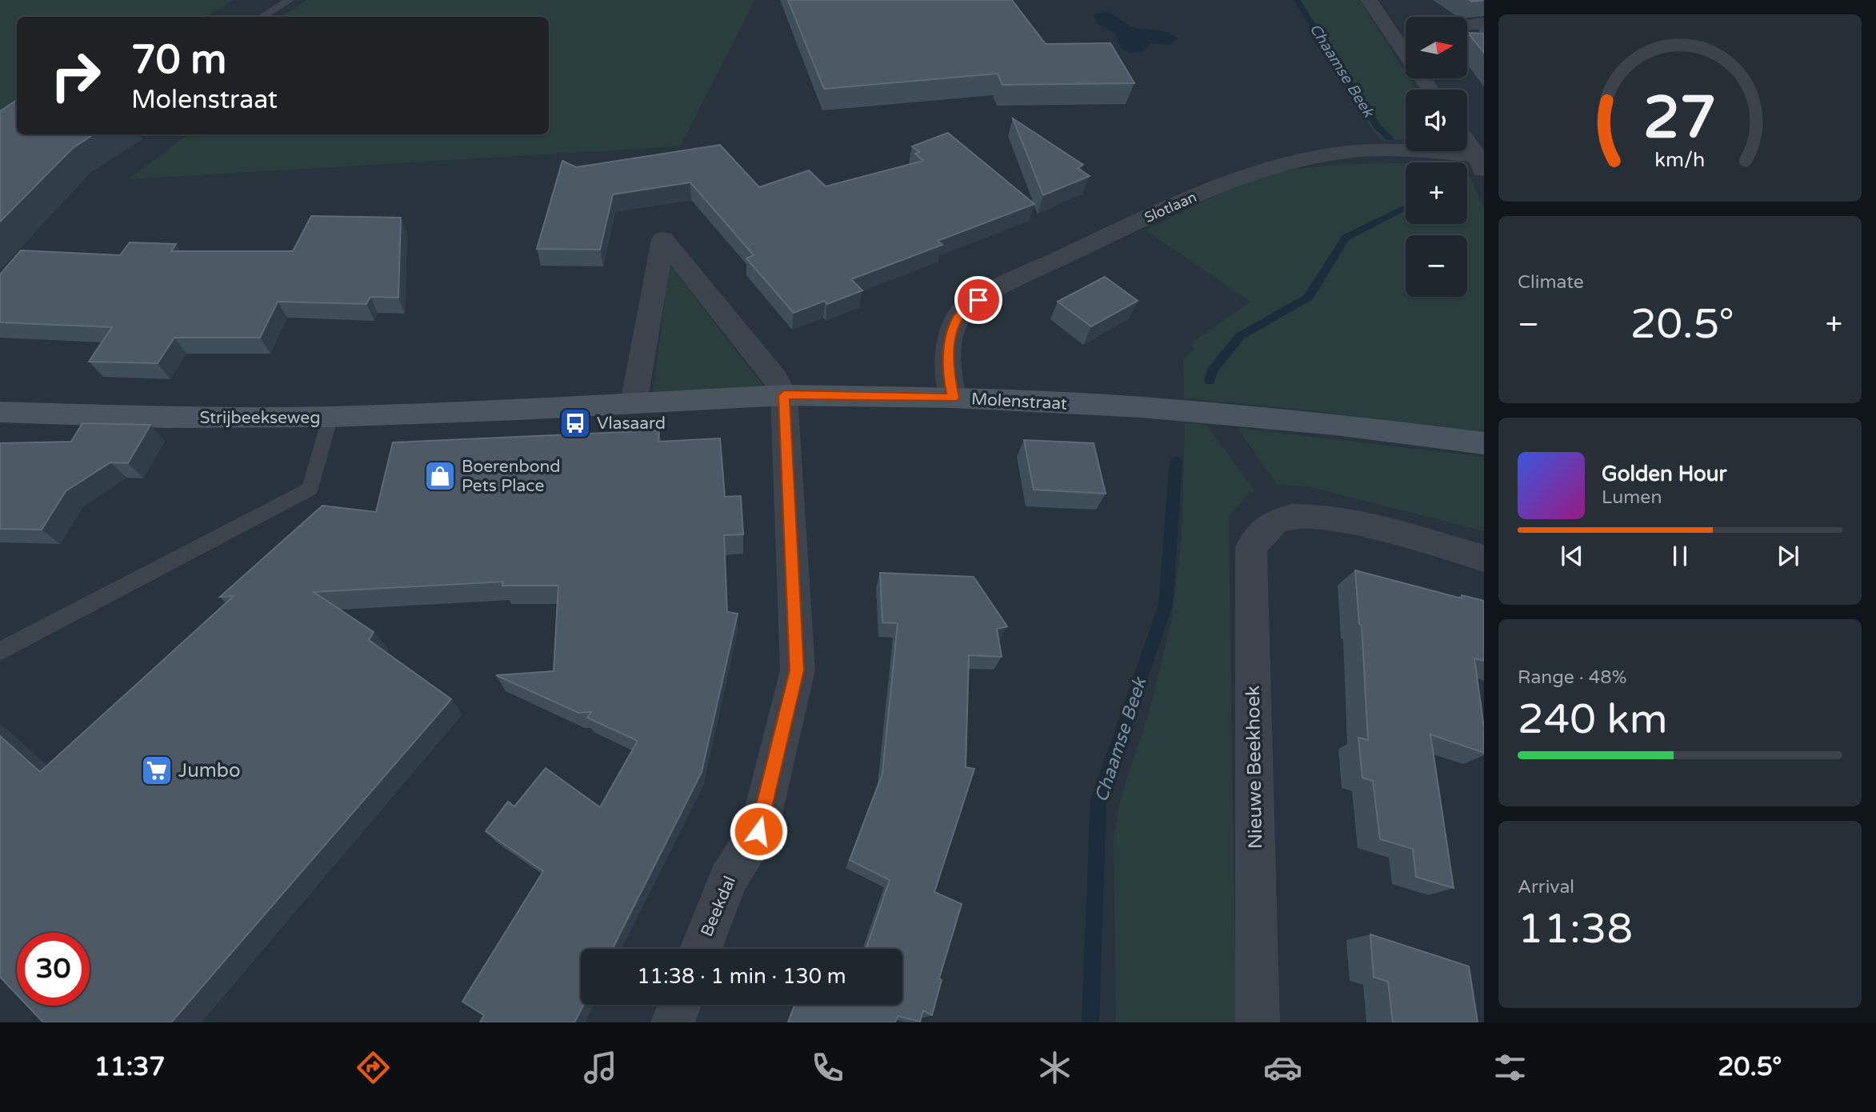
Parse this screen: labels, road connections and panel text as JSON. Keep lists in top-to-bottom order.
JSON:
{
  "streets": {
    "main road": ["Molenstraat", "Strijbeekseweg"],
    "street": ["Slotlaan", "Nieuwe Beekhoek", "Beekdal"]
  },
  "crossings": [
    ["Slotlaan", "Molenstraat"],
    ["Molenstraat", "Strijbeekseweg"],
    ["Molenstraat", "Beekdal"]
  ],
  "water": ["Chaamse Beek"],
  "places": {
    "bus stop": ["Vlasaard"],
    "shop": ["Boerenbond Pets Place"],
    "supermarket": ["Jumbo"]
  },
  "north": "right",
  "page": {
    "map_buttons": ["+", "−"],
    "turn": ["70 m", "Molenstraat"],
    "tile": [
      "Climate",
      ["Range · 48%", "240 km"],
      ["Arrival", "11:38"]
    ],
    "heat": ["−", "20.5°", "+"],
    "song": ["Golden Hour", "Lumen"],
    "limit": "30",
    "trip": "11:38 · 1 min · 130 m",
    "tabs": ["11:37", "20.5°"],
    "gauge": ["27", "km/h"]
  }
}
